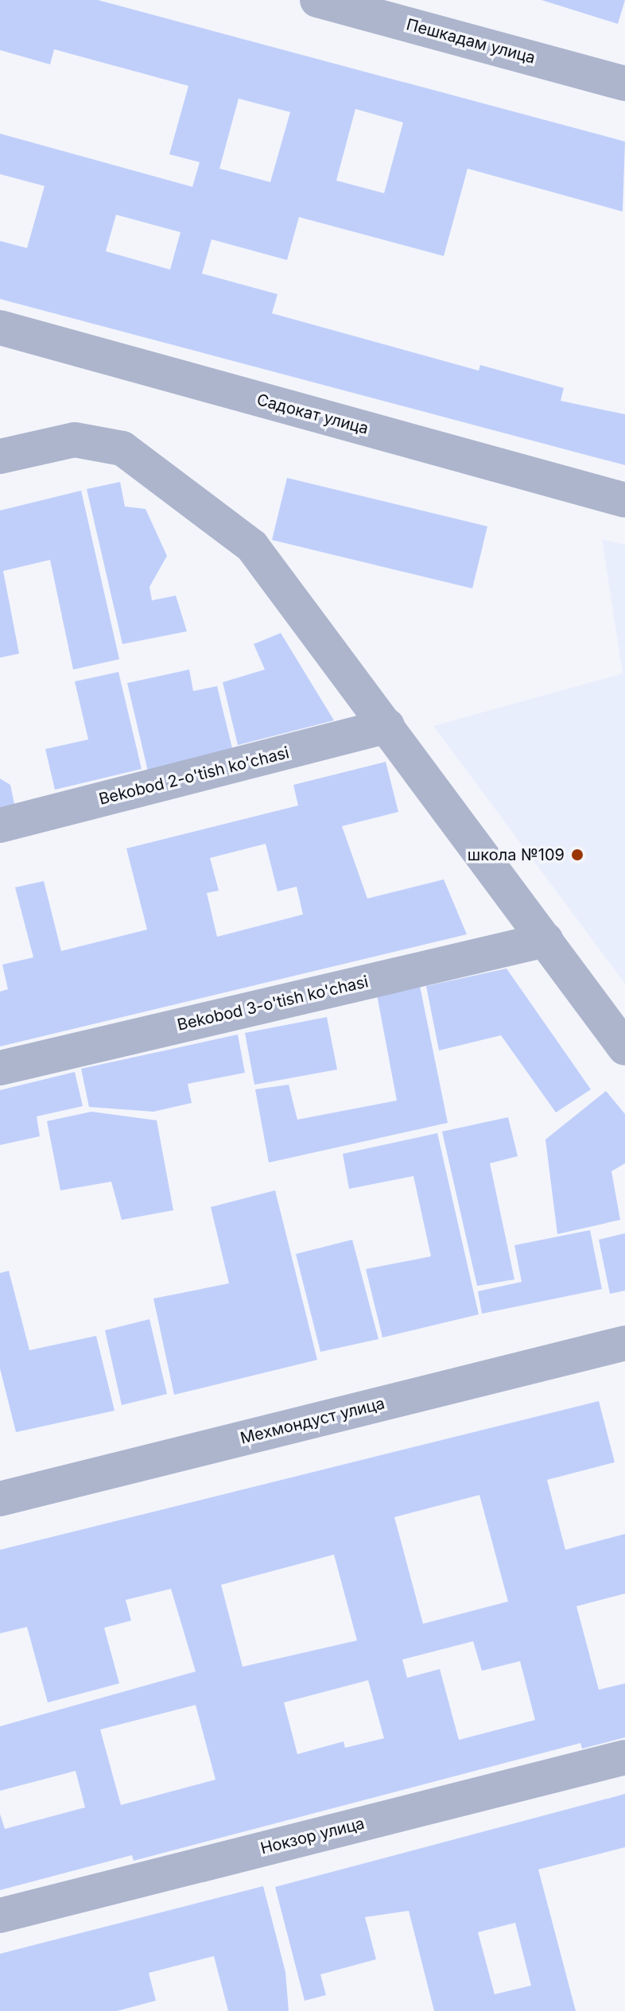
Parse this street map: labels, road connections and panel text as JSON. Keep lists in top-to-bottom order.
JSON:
{
  "streets": {
    "street": [
      "Пешкадам улица",
      "Садокат улица",
      "Bekobod 2-o'tish ko'chasi",
      "Bekobod 3-o'tish ko'chasi",
      "Мехмондуст улица",
      "Нокзор улица"
    ]
  },
  "places": ["школа №109"]
}
